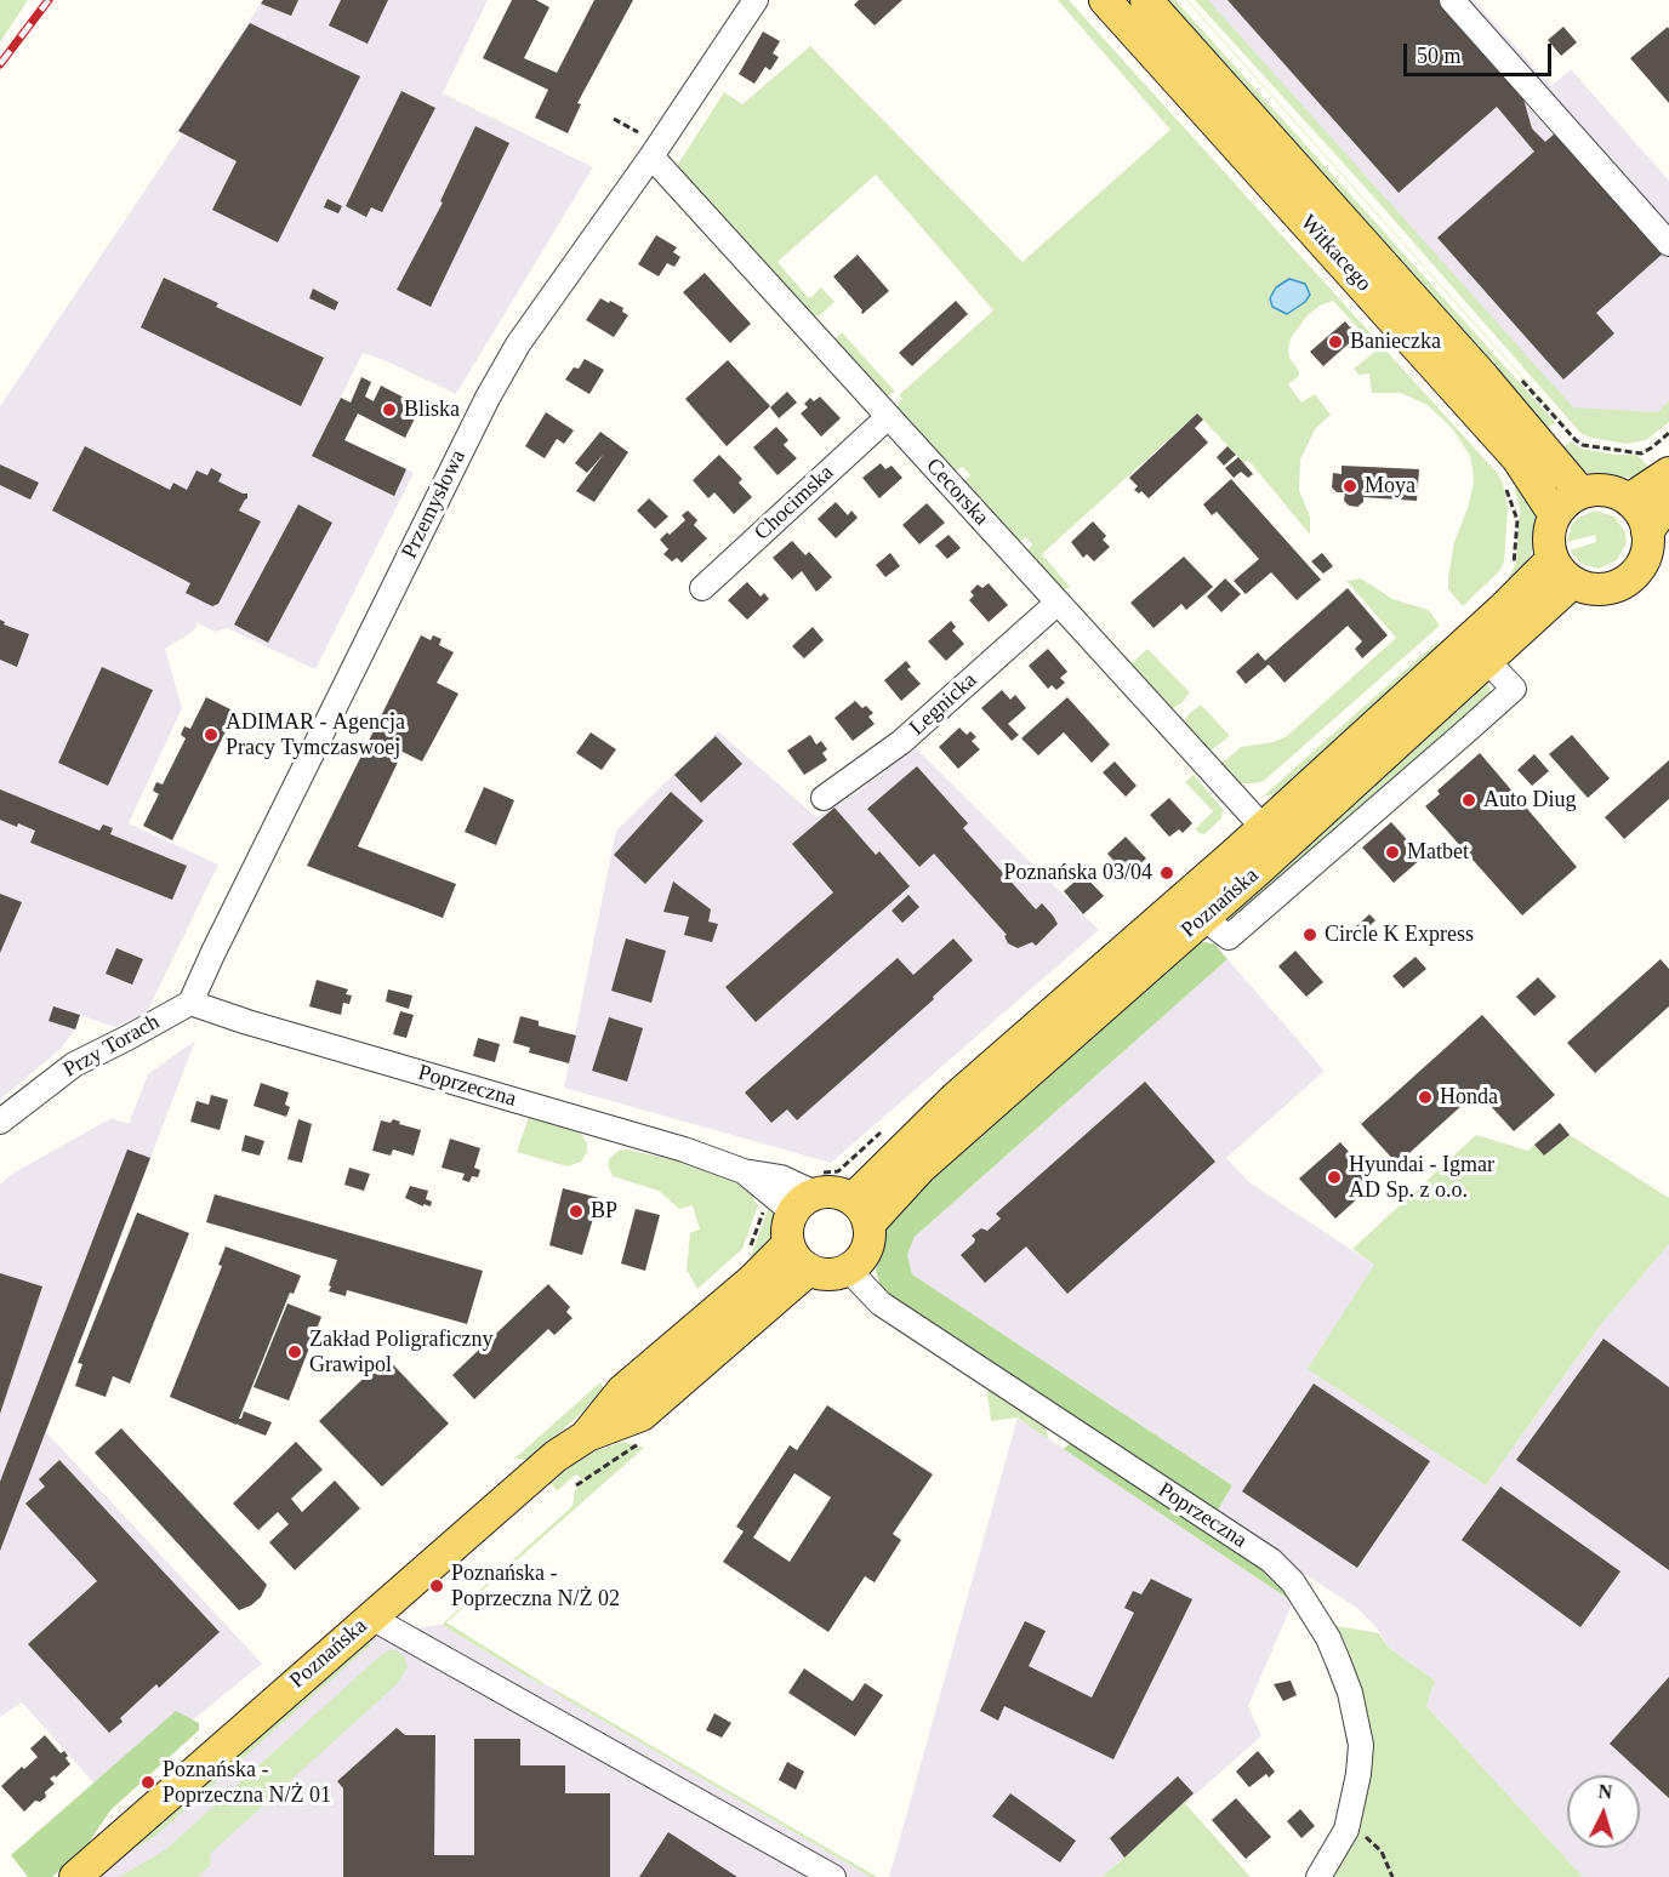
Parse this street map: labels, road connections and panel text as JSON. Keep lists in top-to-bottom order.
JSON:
{
  "streets": {
    "main road": ["Witkacego", "Poznańska"],
    "street": [
      "Cecorska",
      "Chocimska",
      "Przemysłowa",
      "Legnicka",
      "Przy Torach",
      "Poprzeczna"
    ]
  },
  "crossings": [
    ["Witkacego", "Poznańska"],
    ["Cecorska", "Chocimska"],
    ["Cecorska", "Przemysłowa"],
    ["Cecorska", "Legnicka"],
    ["Cecorska", "Poznańska"],
    ["Przemysłowa", "Przy Torach"],
    ["Przemysłowa", "Poprzeczna"],
    ["Poznańska", "Poprzeczna"],
    ["Przy Torach", "Poprzeczna"]
  ],
  "places": [
    "Banieczka",
    "Bliska",
    "Moya",
    "ADIMAR - Agencja Pracy Tymczaswoej",
    "Auto Diug",
    "Matbet",
    "Poznańska 03/04",
    "Circle K Express",
    "Honda",
    "Hyundai - Igmar AD Sp. z o.o.",
    "BP",
    "Zakład Poligraficzny Grawipol",
    "Poznańska - Poprzeczna N/Ż 02",
    "Poznańska - Poprzeczna N/Ż 01"
  ],
  "scale_bar": "50 m",
  "north": "top"
}
